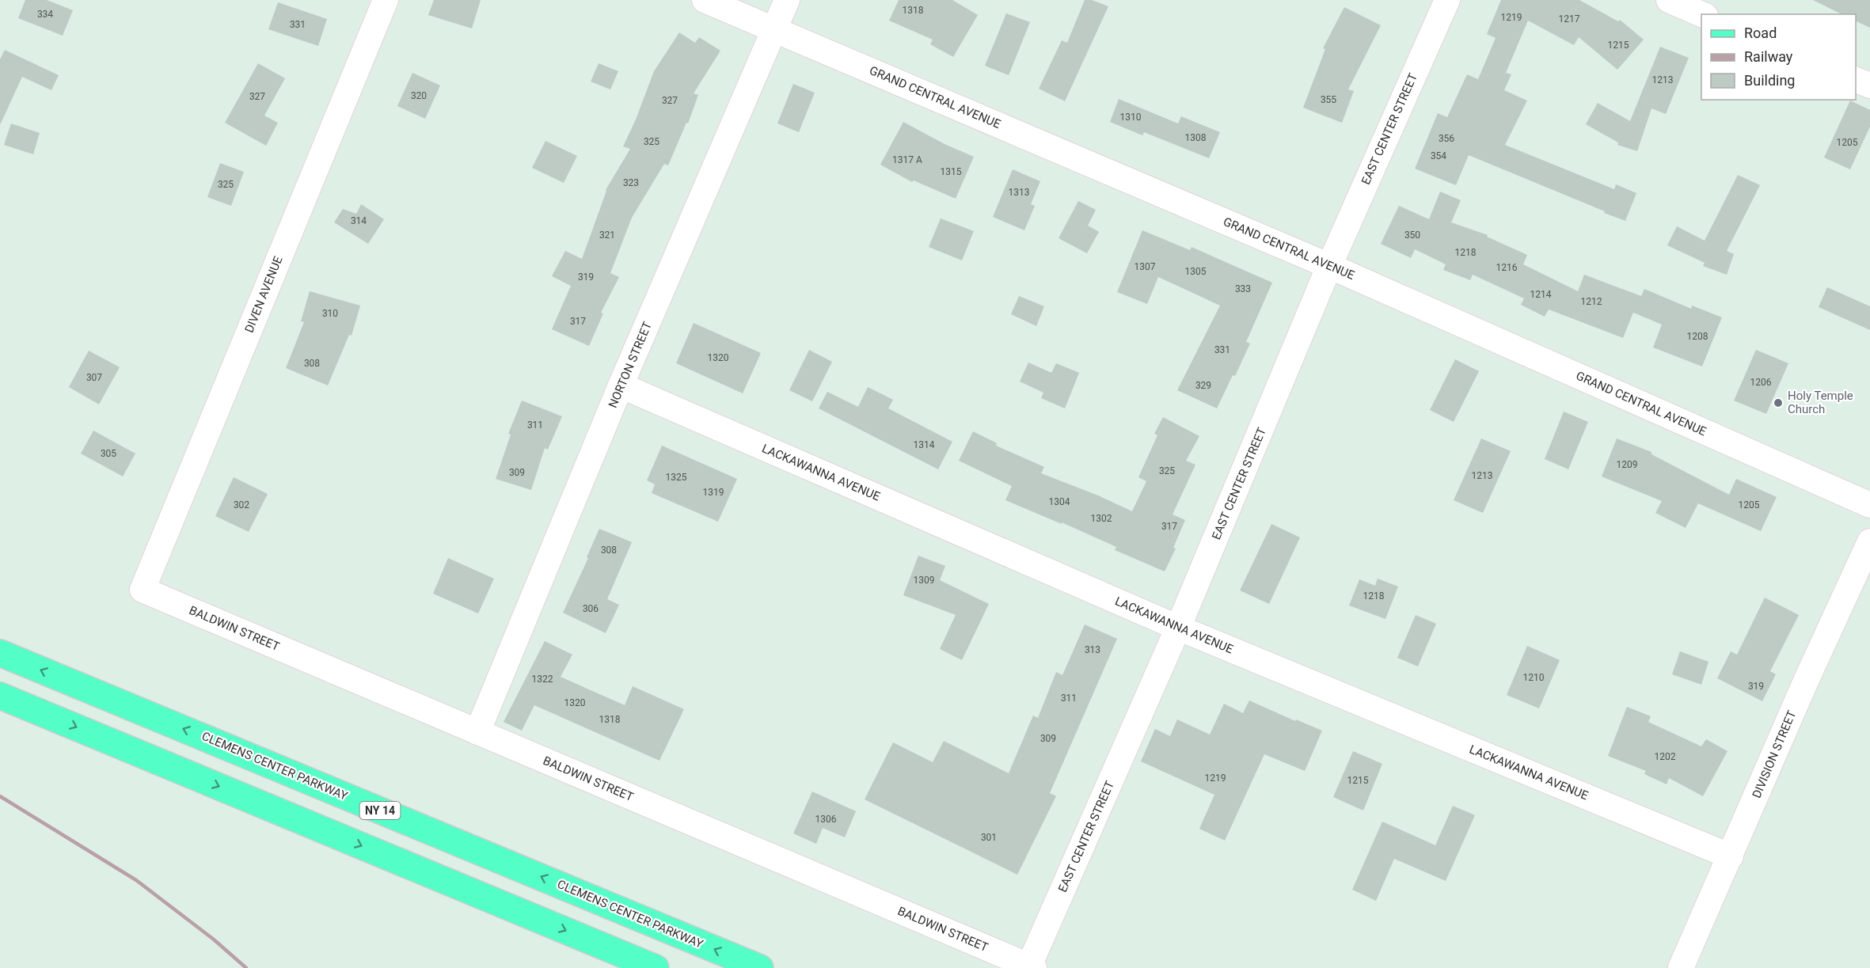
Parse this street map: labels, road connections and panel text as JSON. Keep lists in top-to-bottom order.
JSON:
{
  "streets": {
    "main road": ["CLEMENS CENTER PARKWAY", "NY 14"],
    "street": [
      "GRAND CENTRAL AVENUE",
      "EAST CENTER STREET",
      "DIVEN AVENUE",
      "NORTON STREET",
      "LACKAWANNA AVENUE",
      "BALDWIN STREET",
      "DIVISION STREET"
    ]
  },
  "crossings": [
    ["GRAND CENTRAL AVENUE", "EAST CENTER STREET"],
    ["GRAND CENTRAL AVENUE", "NORTON STREET"],
    ["EAST CENTER STREET", "LACKAWANNA AVENUE"],
    ["EAST CENTER STREET", "BALDWIN STREET"],
    ["DIVEN AVENUE", "BALDWIN STREET"],
    ["NORTON STREET", "LACKAWANNA AVENUE"],
    ["NORTON STREET", "BALDWIN STREET"],
    ["LACKAWANNA AVENUE", "DIVISION STREET"]
  ],
  "places": ["Holy Temple Church"],
  "house_numbers": [
    "1318",
    "334",
    "1219",
    "1217",
    "331",
    "1215",
    "1213",
    "320",
    "327",
    "355",
    "327",
    "1310",
    "1308",
    "356",
    "325",
    "1205",
    "354",
    "1317 A",
    "1315",
    "323",
    "325",
    "1313",
    "314",
    "321",
    "350",
    "1218",
    "1307",
    "1216",
    "1305",
    "319",
    "333",
    "1214",
    "1212",
    "310",
    "317",
    "1208",
    "331",
    "1320",
    "308",
    "307",
    "1206",
    "329",
    "311",
    "1314",
    "305",
    "1209",
    "325",
    "309",
    "1213",
    "1325",
    "1319",
    "1304",
    "302",
    "1205",
    "1302",
    "317",
    "308",
    "1309",
    "1218",
    "306",
    "313",
    "1210",
    "1322",
    "319",
    "311",
    "1320",
    "1318",
    "309",
    "1202",
    "1219",
    "1215",
    "1306",
    "301"
  ],
  "legend": ["Road", "Railway", "Building"]
}
